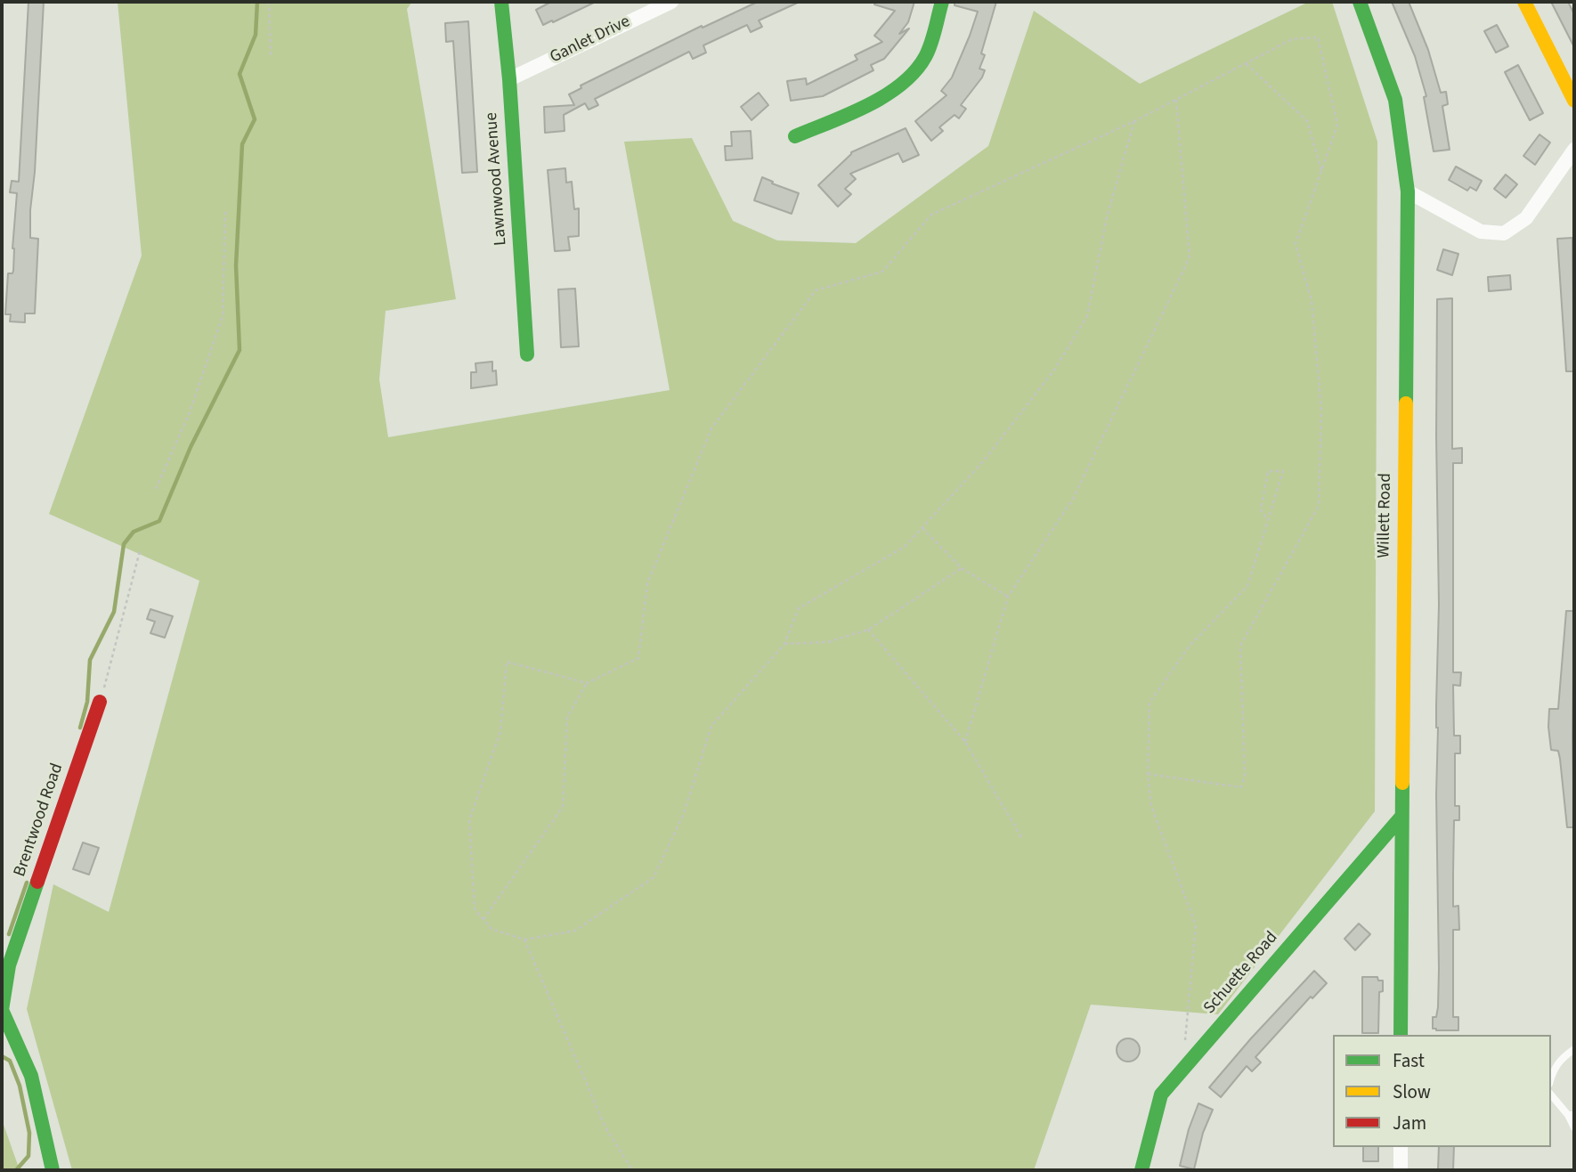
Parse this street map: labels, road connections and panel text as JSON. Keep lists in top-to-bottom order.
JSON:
{
  "streets": {
    "street": [
      "Ganlet Drive",
      "Lawnwood Avenue",
      "Willett Road",
      "Brentwood Road",
      "Schuette Road"
    ]
  },
  "crossings": [
    ["Ganlet Drive", "Lawnwood Avenue"],
    ["Willett Road", "Schuette Road"]
  ],
  "legend": ["Fast", "Slow", "Jam"]
}
